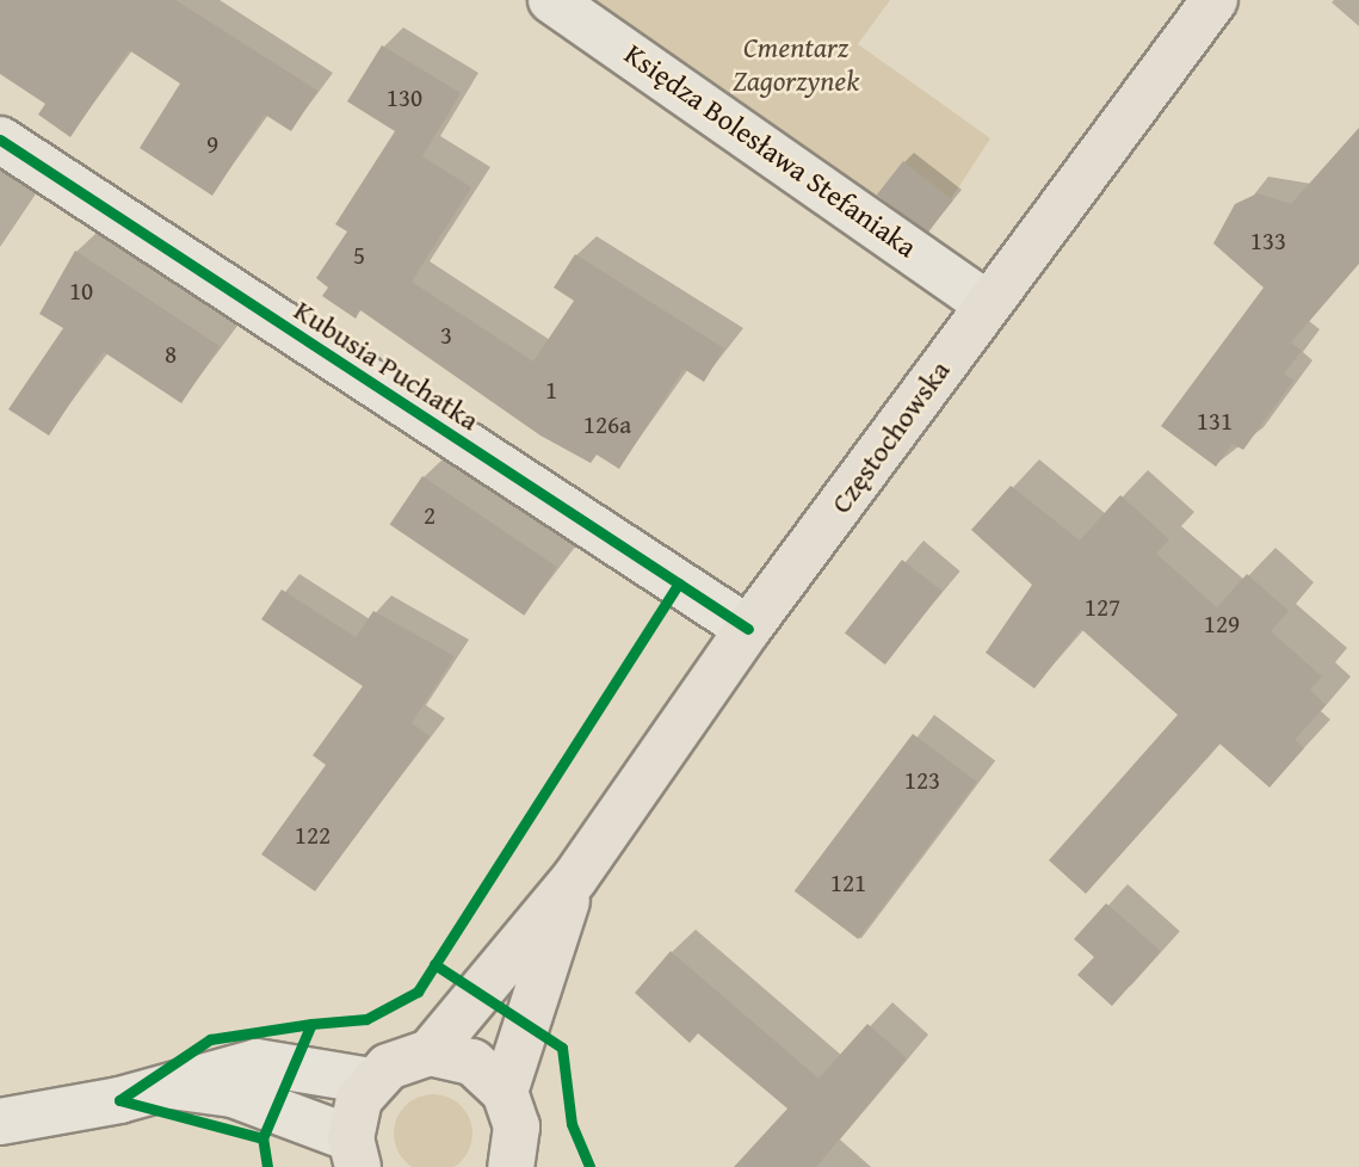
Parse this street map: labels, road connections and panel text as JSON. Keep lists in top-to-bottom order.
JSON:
{
  "streets": {
    "main road": ["Częstochowska"],
    "street": ["Księdza Bolesława Stefaniaka", "Kubusia Puchatka"]
  },
  "crossings": [
    ["Księdza Bolesława Stefaniaka", "Częstochowska"],
    ["Kubusia Puchatka", "Częstochowska"]
  ],
  "parks": ["Cmentarz Zagorzynek"],
  "house_numbers": [
    "130",
    "9",
    "133",
    "5",
    "10",
    "3",
    "8",
    "1",
    "131",
    "126a",
    "2",
    "127",
    "129",
    "123",
    "122",
    "121"
  ]
}
